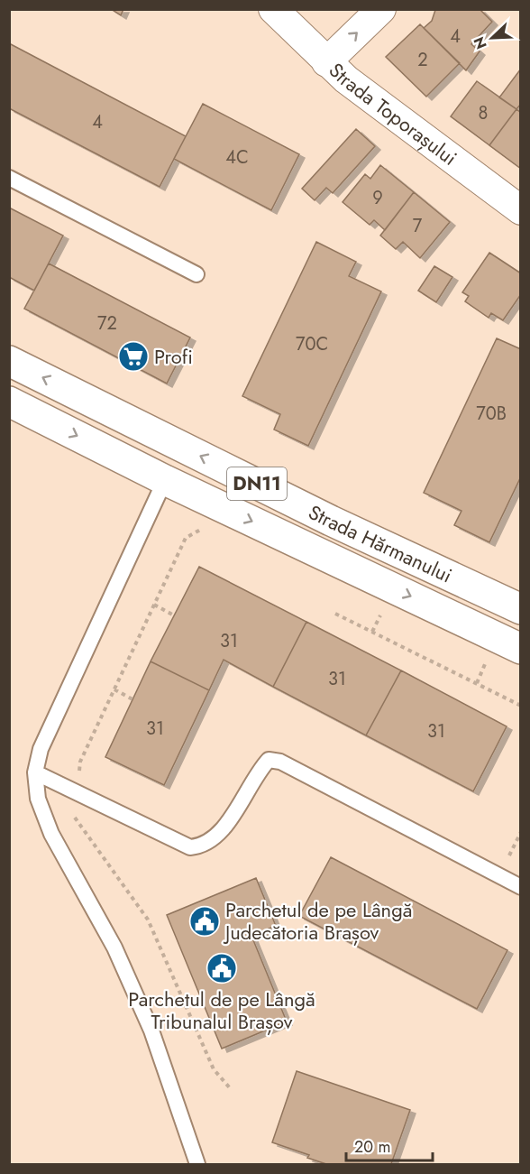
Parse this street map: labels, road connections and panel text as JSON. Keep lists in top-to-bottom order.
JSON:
{
  "streets": {
    "main road": ["DN11", "Strada Hărmanului"],
    "street": ["Strada Toporașului"]
  },
  "places": {
    "supermarket": ["Profi"],
    "public building": ["Parchetul de pe Lângă Judecătoria Brașov", "Parchetul de pe Lângă Tribunalul Brașov"]
  },
  "house_numbers": [
    "4",
    "2",
    "8",
    "4",
    "4C",
    "9",
    "7",
    "72",
    "70C",
    "70B",
    "31",
    "31",
    "31",
    "31"
  ],
  "scale_bar": "20 m",
  "north": "bottom left"
}
